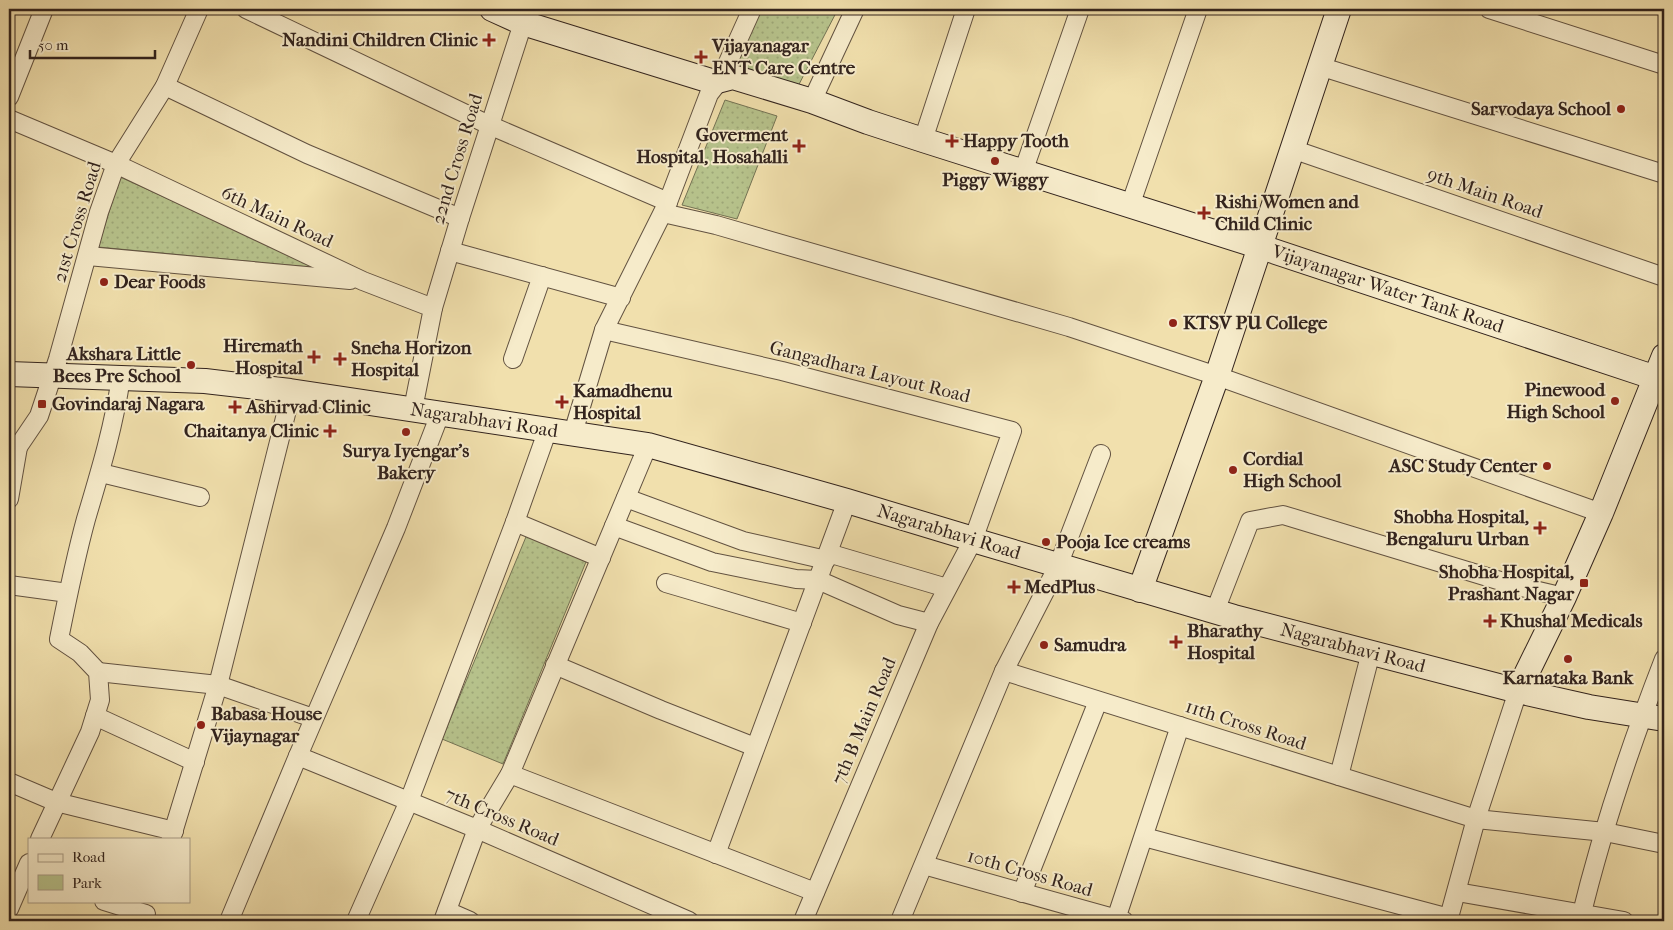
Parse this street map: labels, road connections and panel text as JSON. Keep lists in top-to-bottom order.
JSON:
{
  "streets": {
    "street": [
      "22nd Cross Road",
      "9th Main Road",
      "6th Main Road",
      "21st Cross Road",
      "Vijayanagar Water Tank Road",
      "Gangadhara Layout Road",
      "Nagarabhavi Road",
      "7th B Main Road",
      "11th Cross Road",
      "7th Cross Road",
      "10th Cross Road"
    ]
  },
  "crossings": [
    ["22nd Cross Road", "6th Main Road"],
    ["22nd Cross Road", "Vijayanagar Water Tank Road"],
    ["6th Main Road", "21st Cross Road"],
    ["21st Cross Road", "Nagarabhavi Road"],
    ["Gangadhara Layout Road", "Nagarabhavi Road"],
    ["Gangadhara Layout Road", "7th B Main Road"],
    ["Nagarabhavi Road", "7th B Main Road"]
  ],
  "places": {
    "health": [
      "Nandini Children Clinic",
      "Vijayanagar ENT Care Centre",
      "Happy Tooth",
      "Goverment Hospital, Hosahalli",
      "Rishi Women and Child Clinic",
      "Hiremath Hospital",
      "Sneha Horizon Hospital",
      "Kamadhenu Hospital",
      "Ashirvad Clinic",
      "Chaitanya Clinic",
      "Shobha Hospital, Bengaluru Urban",
      "MedPlus",
      "Khushal Medicals",
      "Bharathy Hospital"
    ],
    "other": [
      "Sarvodaya School",
      "Piggy Wiggy",
      "Dear Foods",
      "KTSV PU College",
      "Akshara Little Bees Pre School",
      "Pinewood High School",
      "Surya Iyengar's Bakery",
      "ASC Study Center",
      "Cordial High School",
      "Pooja Ice creams",
      "Samudra",
      "Karnataka Bank",
      "Babasa House Vijaynagar"
    ],
    "transit": ["Govindaraj Nagara", "Shobha Hospital, Prashant Nagar"]
  },
  "legend": ["Road", "Park"],
  "scale_bar": "50 m"
}
